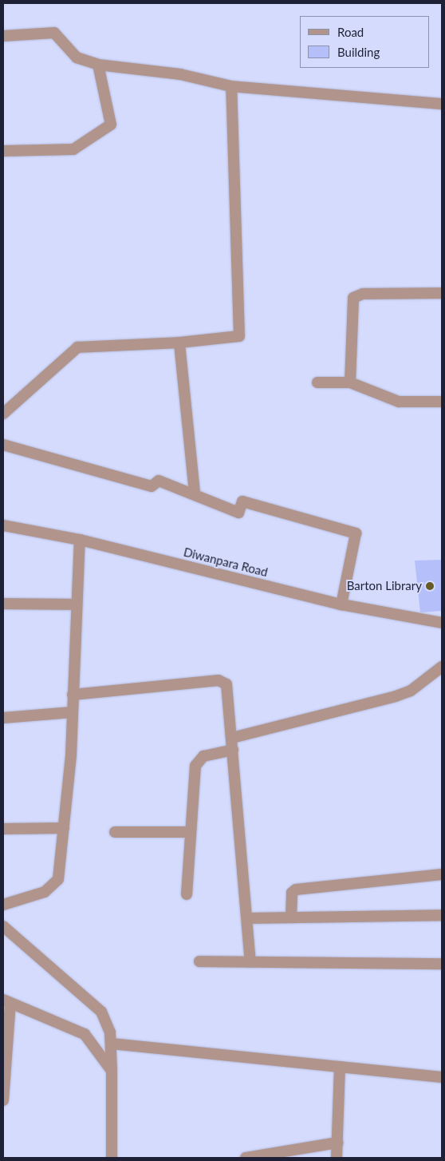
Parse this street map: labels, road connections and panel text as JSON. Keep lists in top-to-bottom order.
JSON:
{
  "streets": {
    "street": ["Diwanpara Road"]
  },
  "places": ["Barton Library"],
  "legend": ["Road", "Building"]
}
